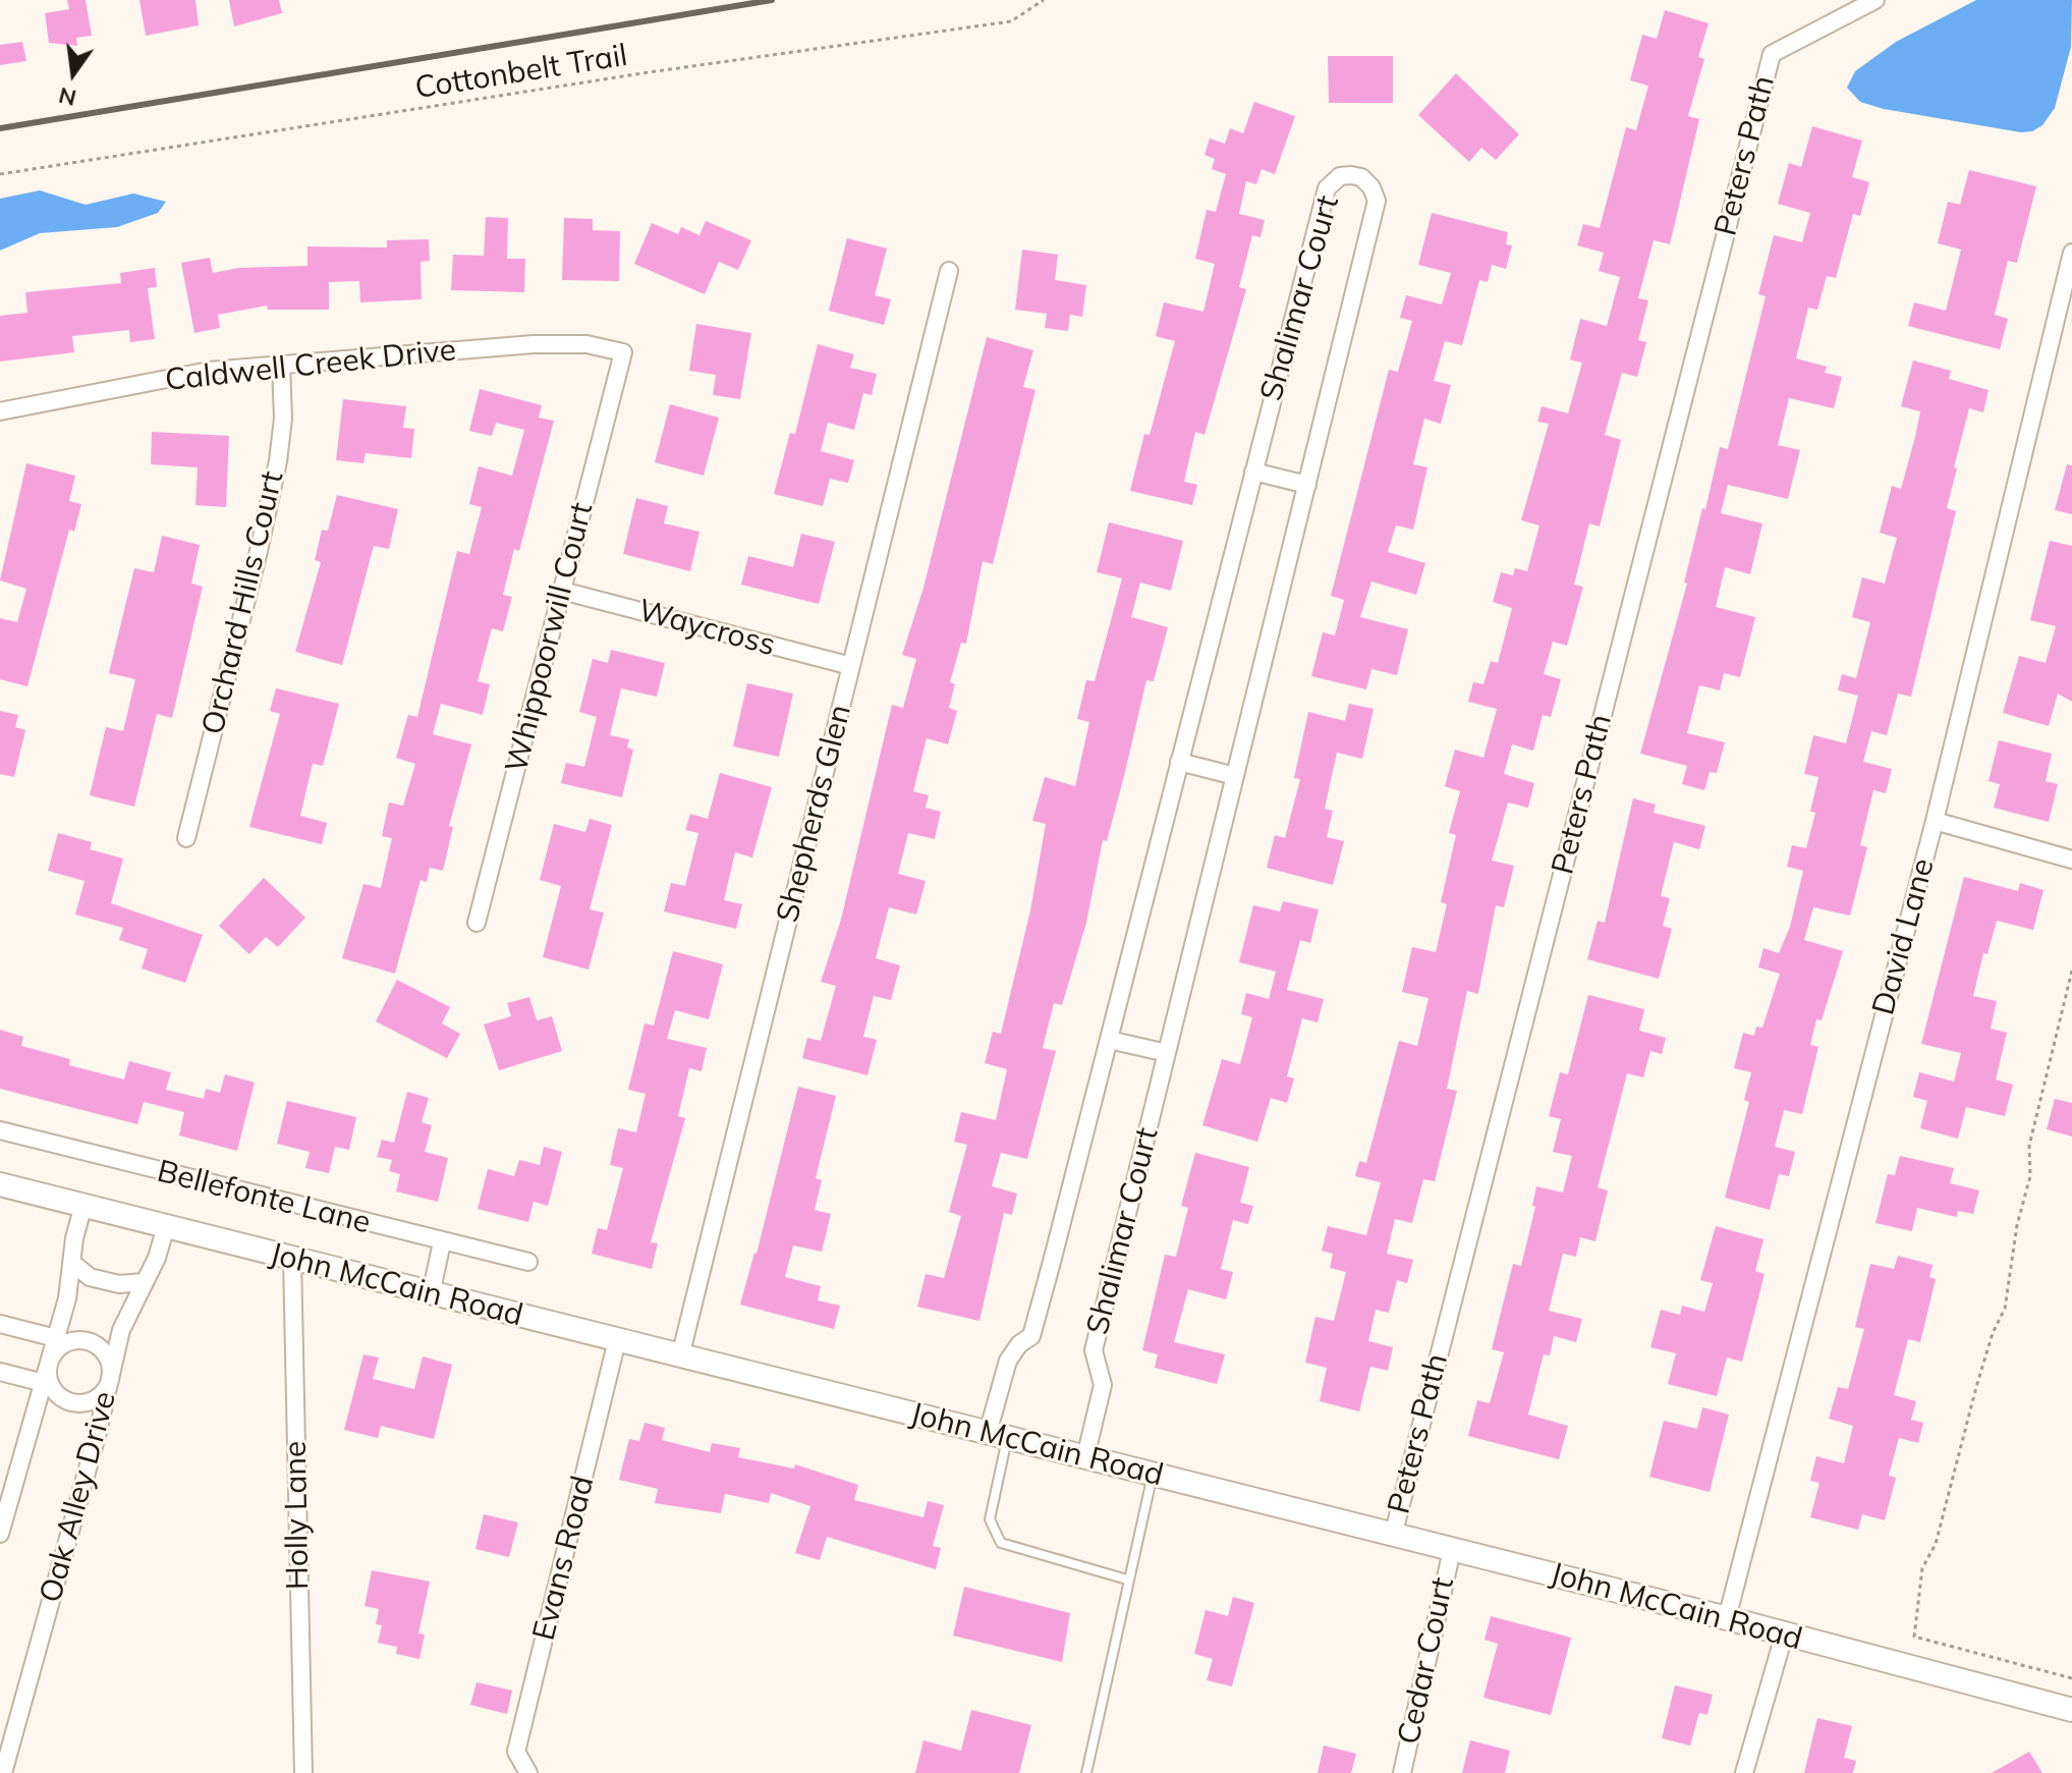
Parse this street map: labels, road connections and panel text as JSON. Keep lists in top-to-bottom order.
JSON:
{
  "streets": {
    "main road": ["John McCain Road"],
    "street": [
      "Peters Path",
      "Shalimar Court",
      "Caldwell Creek Drive",
      "Orchard Hills Court",
      "Waycross",
      "Whippoorwill Court",
      "Shepherds Glen",
      "David Lane",
      "Bellefonte Lane",
      "Oak Alley Drive",
      "Holly Lane",
      "Evans Road",
      "Cedar Court"
    ],
    "path": ["Cottonbelt Trail"]
  },
  "crossings": [
    ["Peters Path", "John McCain Road"],
    ["Shalimar Court", "John McCain Road"],
    ["Caldwell Creek Drive", "Orchard Hills Court"],
    ["Caldwell Creek Drive", "Whippoorwill Court"],
    ["Waycross", "Whippoorwill Court"],
    ["Waycross", "Shepherds Glen"],
    ["Shepherds Glen", "John McCain Road"],
    ["David Lane", "John McCain Road"],
    ["John McCain Road", "Oak Alley Drive"],
    ["John McCain Road", "Holly Lane"],
    ["John McCain Road", "Evans Road"],
    ["John McCain Road", "Cedar Court"]
  ],
  "north": "bottom"
}
